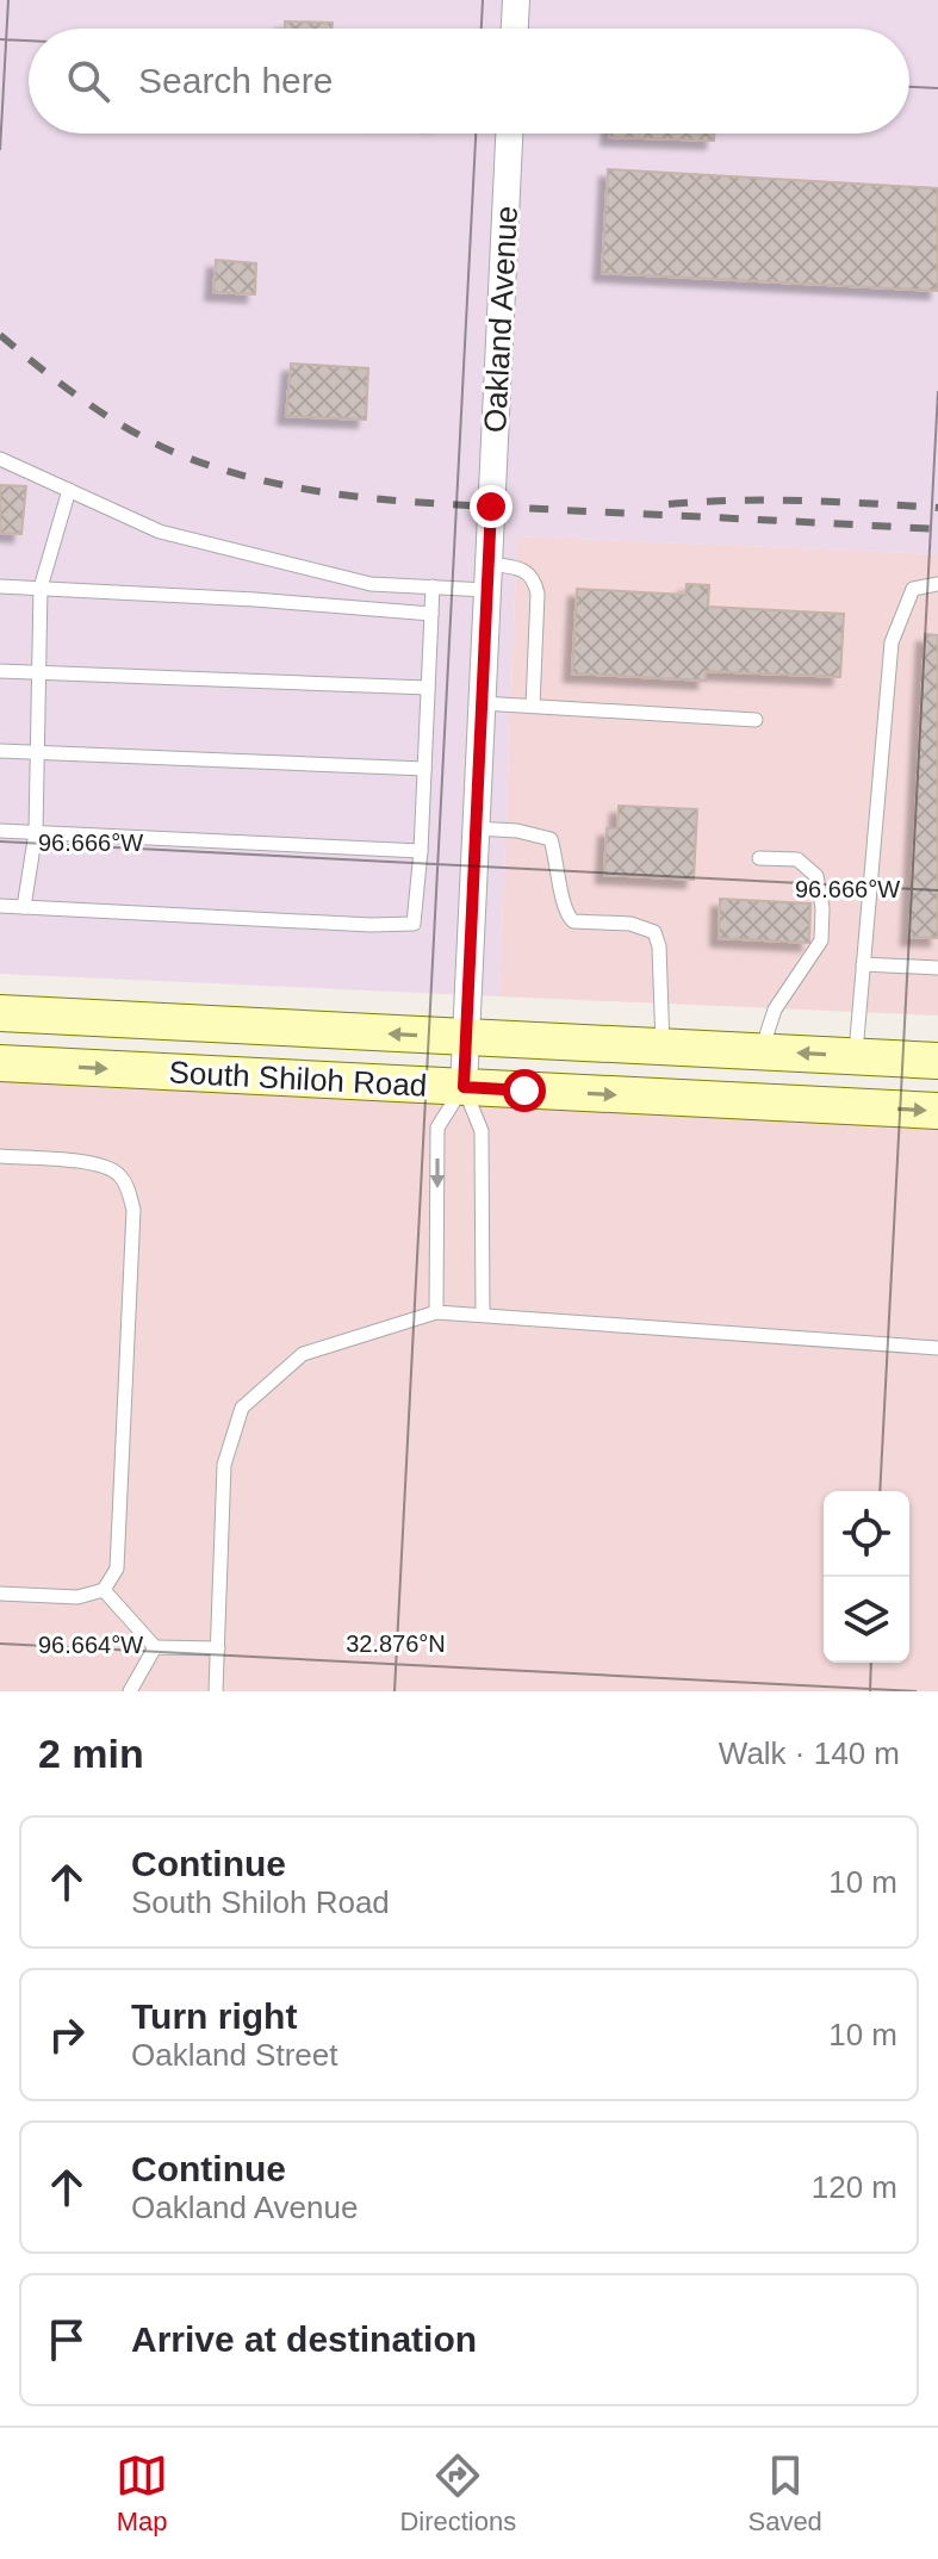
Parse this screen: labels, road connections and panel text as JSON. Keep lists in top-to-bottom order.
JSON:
{
  "streets": {
    "main road": ["South Shiloh Road"],
    "street": ["Oakland Avenue"]
  },
  "crossings": [
    ["Oakland Avenue", "South Shiloh Road"]
  ],
  "page": {
    "search": "Search here",
    "heading": ["2 min", "Walk · 140 m"],
    "list": [
      ["Continue", "South Shiloh Road", "10 m"],
      ["Turn right", "Oakland Street", "10 m"],
      ["Continue", "Oakland Avenue", "120 m"],
      "Arrive at destination"
    ],
    "nav": ["Map", "Directions", "Saved"]
  },
  "coordinates": ["96.666°W", "32.876°N", "96.664°W"]
}
